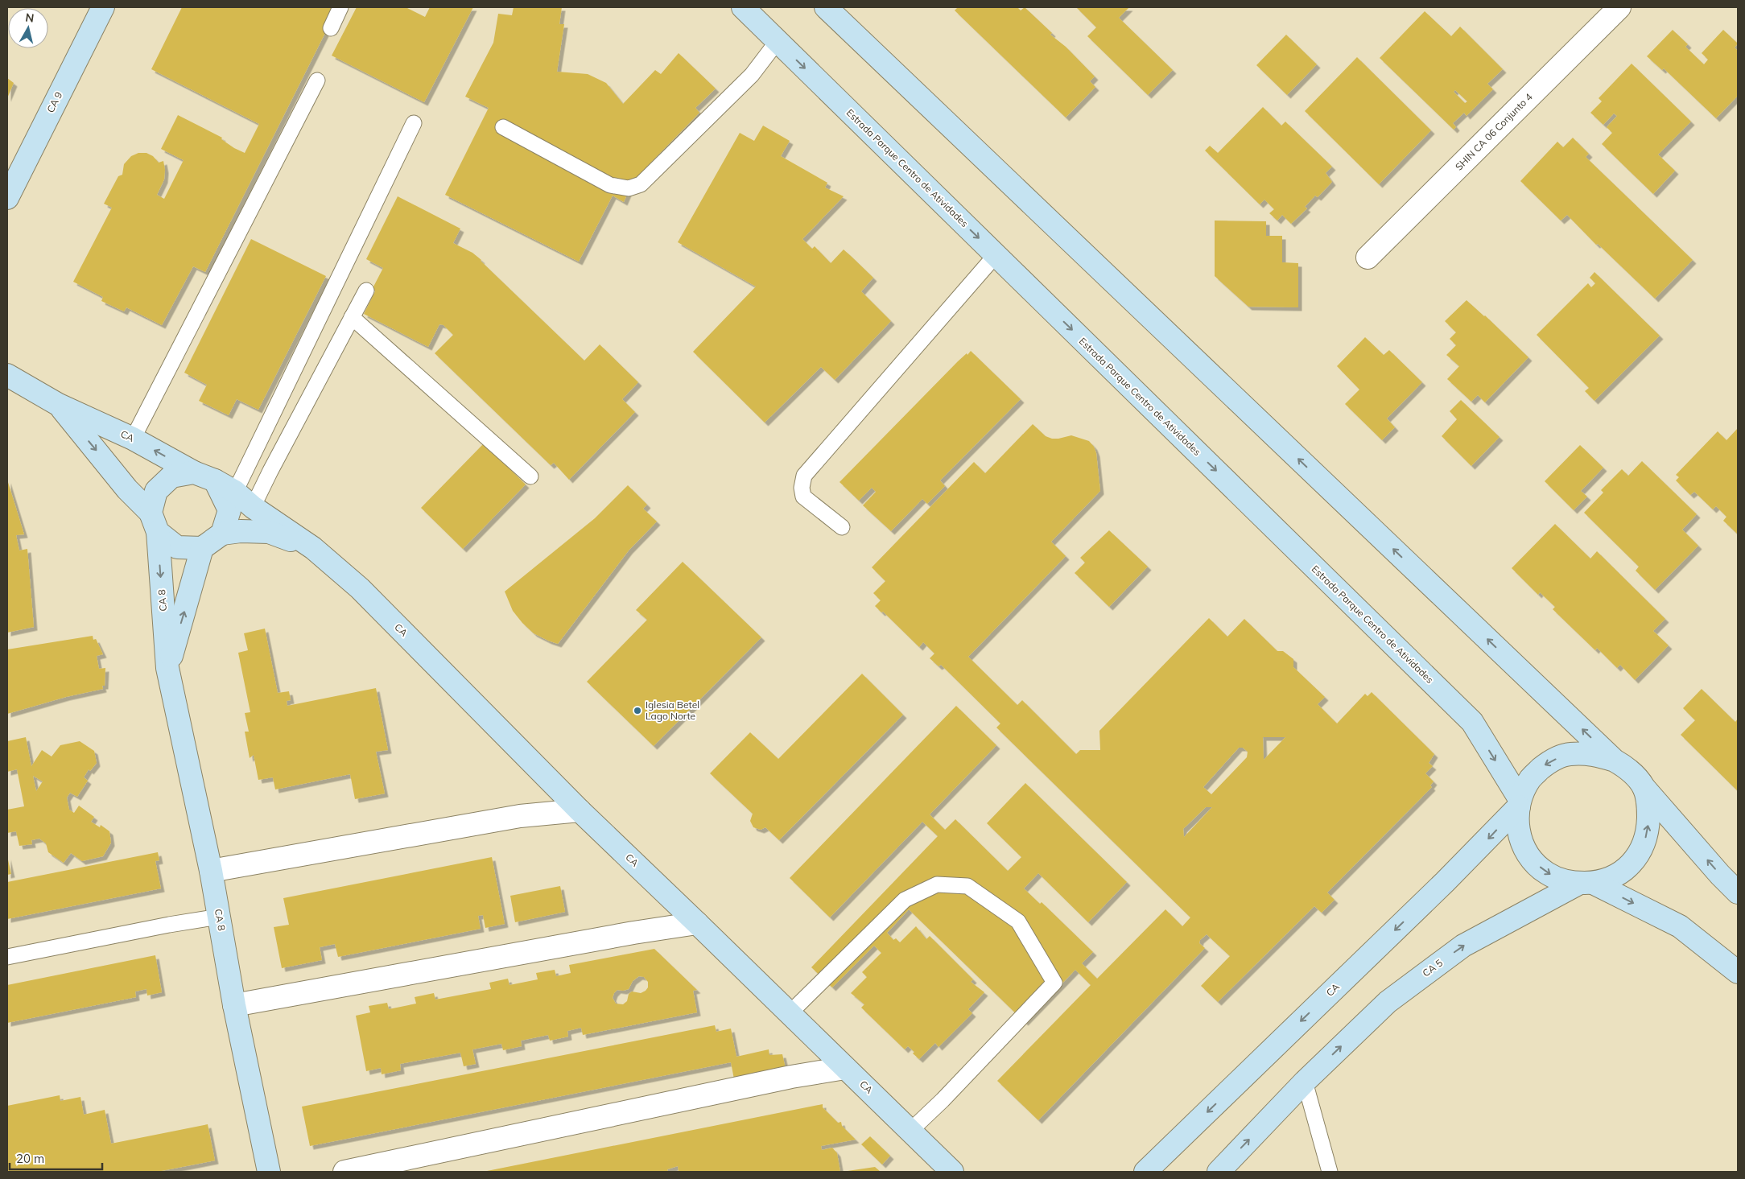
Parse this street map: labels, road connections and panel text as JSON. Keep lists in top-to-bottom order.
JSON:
{
  "streets": {
    "street": [
      "CA 9",
      "SHIN CA 06 Conjunto 4",
      "Estrada Parque Centro de Atividades",
      "CA",
      "CA 8",
      "CA 5"
    ]
  },
  "crossings": [
    ["Estrada Parque Centro de Atividades", "CA"],
    ["Estrada Parque Centro de Atividades", "CA 5"],
    ["CA", "CA 8"],
    ["CA", "CA 5"]
  ],
  "one_way": ["CA 5"],
  "places": ["Iglesia Betel Lago Norte"],
  "scale_bar": "20 m",
  "north": "top"
}
